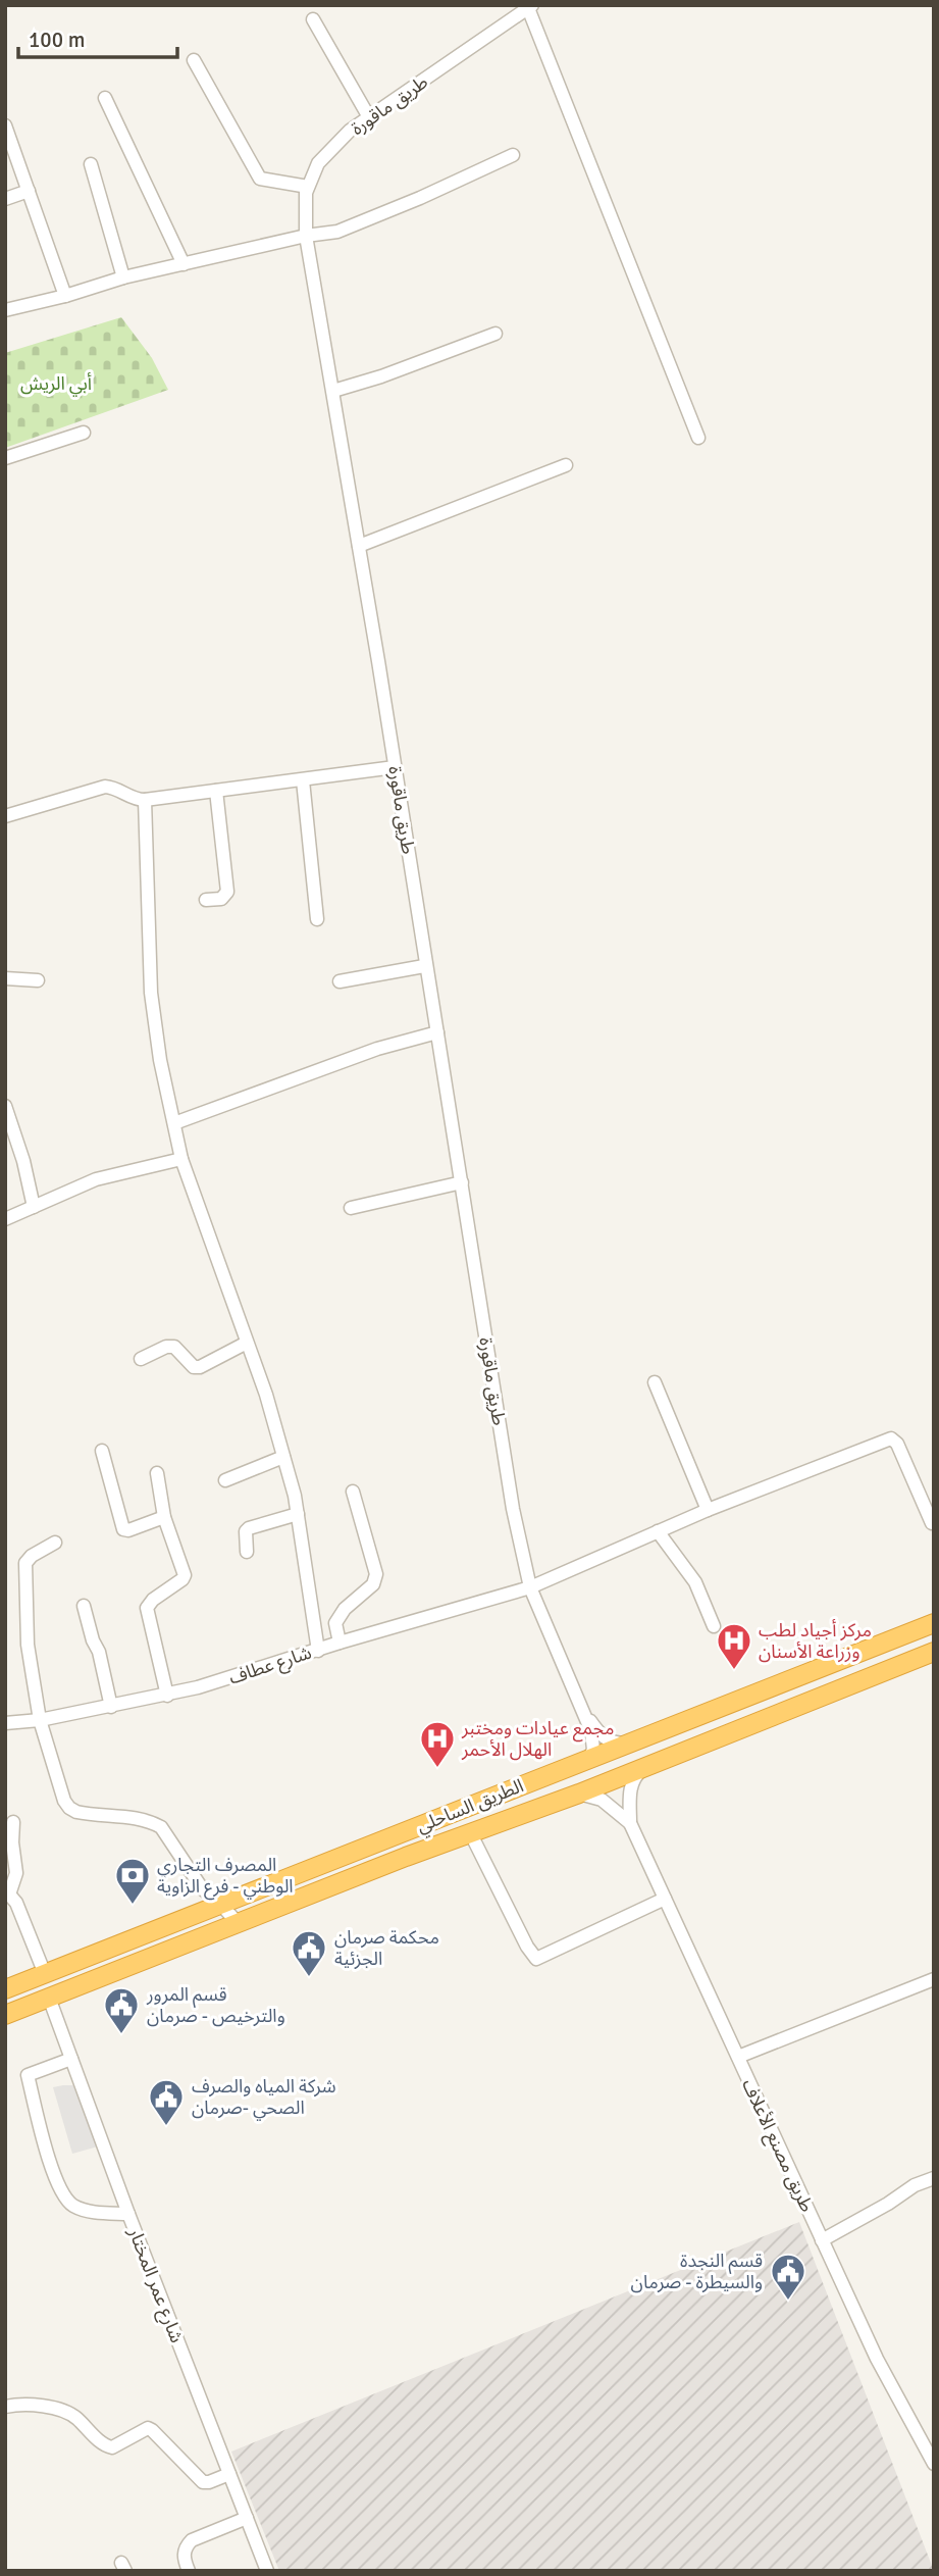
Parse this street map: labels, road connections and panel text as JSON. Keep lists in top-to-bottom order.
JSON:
{
  "streets": {
    "highway": ["الطريق الساحلي"],
    "street": [
      "طريق ماقورة",
      "شارع عطاف",
      "طريق مصنع الأعلاف",
      "شارع عمر المختار"
    ]
  },
  "crossings": [
    ["طريق ماقورة", "شارع عطاف"],
    ["طريق ماقورة", "الطريق الساحلي"],
    ["الطريق الساحلي", "طريق مصنع الأعلاف"],
    ["الطريق الساحلي", "شارع عمر المختار"]
  ],
  "parks": ["أبي الريش"],
  "places": {
    "hospital": ["مركز أجياد لطب وزراعة الأسنان", "مجمع عيادات ومختبر الهلال الأحمر"],
    "bank": ["المصرف التجاري الوطني - فرع الزاوية"],
    "public building": [
      "محكمة صرمان الجزئية",
      "قسم المرور والترخيص - صرمان",
      "شركة المياه والصرف الصحي -صرمان",
      "قسم النجدة والسيطرة - صرمان"
    ]
  },
  "scale_bar": "100 m"
}
